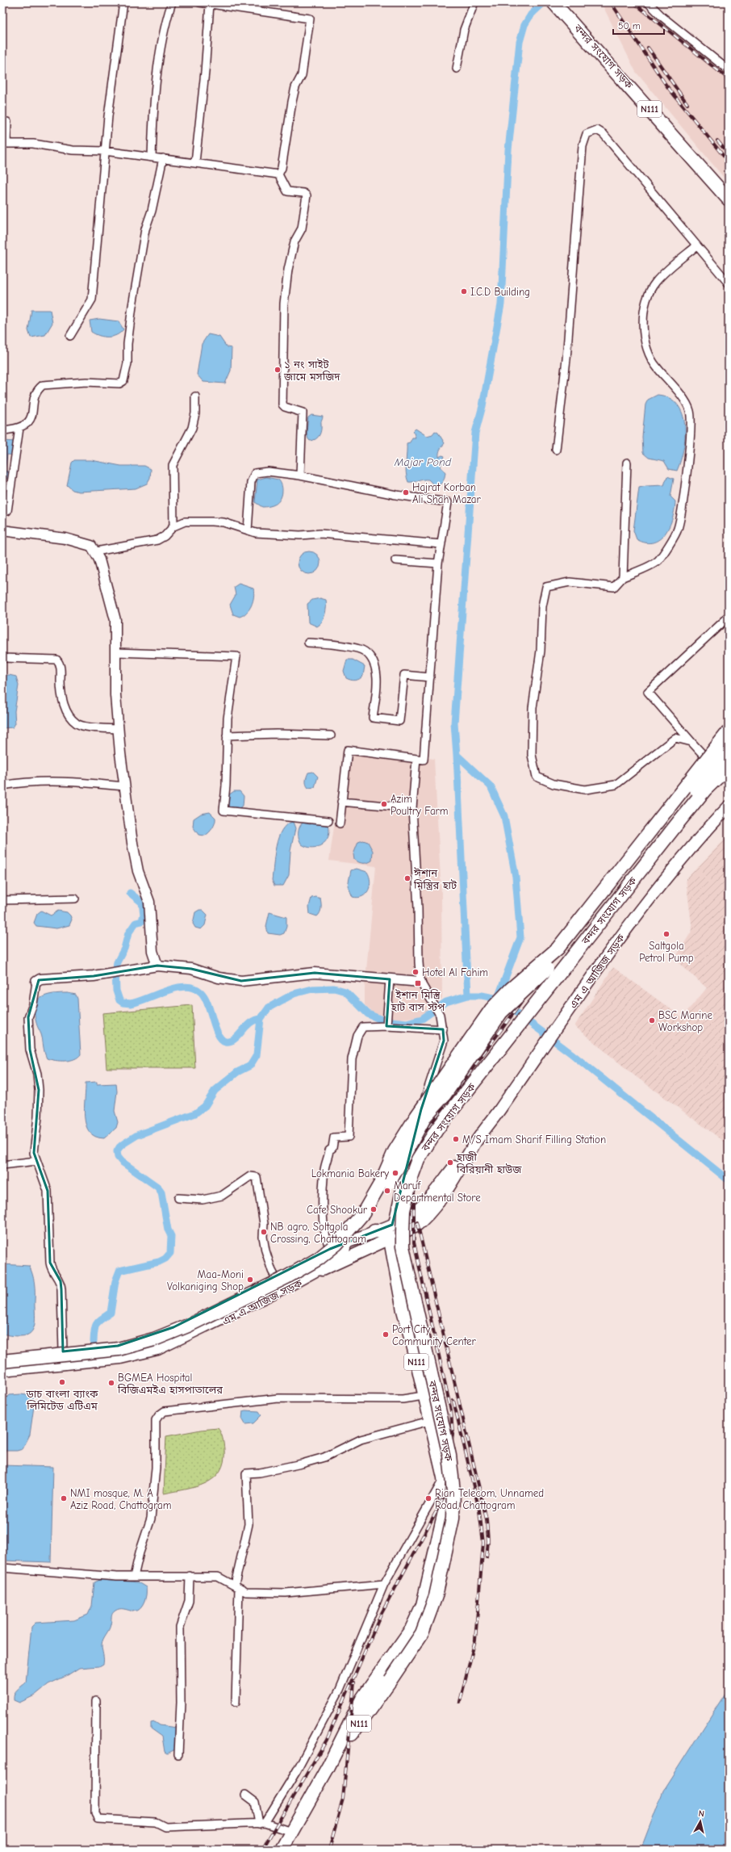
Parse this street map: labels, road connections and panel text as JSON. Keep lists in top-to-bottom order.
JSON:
{
  "streets": {
    "highway": ["বন্দর সংযোগ সড়ক", "N111"],
    "main road": ["এম এ আজিজ সড়ক"]
  },
  "crossings": [
    ["বন্দর সংযোগ সড়ক", "N111"],
    ["N111", "এম এ আজিজ সড়ক"]
  ],
  "water": ["Majar Pond"],
  "places": {
    "other": [
      "I.C.D Building",
      "১ নং সাইট জামে মসজিদ",
      "Hajrat Korban Ali Shah Mazar",
      "Azim Poultry Farm",
      "ঈশান মিস্ত্রির হাট",
      "Saltgola Petrol Pump",
      "Hotel Al Fahim",
      "BSC Marine Workshop",
      "M/S Imam Sharif Filling Station",
      "হাজী বিরিয়ানী হাউজ",
      "Lokmania Bakery",
      "Maruf Departmental Store",
      "Cafe Shookur",
      "NB agro, Soltgola Crossing, Chattogram",
      "Maa-Moni Volkaniging Shop",
      "Port City Community Center",
      "ডাচ বাংলা ব্যাংক লিমিটেড এটিএম",
      "BGMEA Hospital বিজিএমইএ হাসপাতালের",
      "NMI mosque, M. A Aziz Road, Chattogram",
      "Rian Telecom, Unnamed Road, Chattogram"
    ],
    "transit": ["ইশান মিস্ত্রি হাট বাস স্টপ"]
  },
  "scale_bar": "50 m",
  "north": "top"
}
